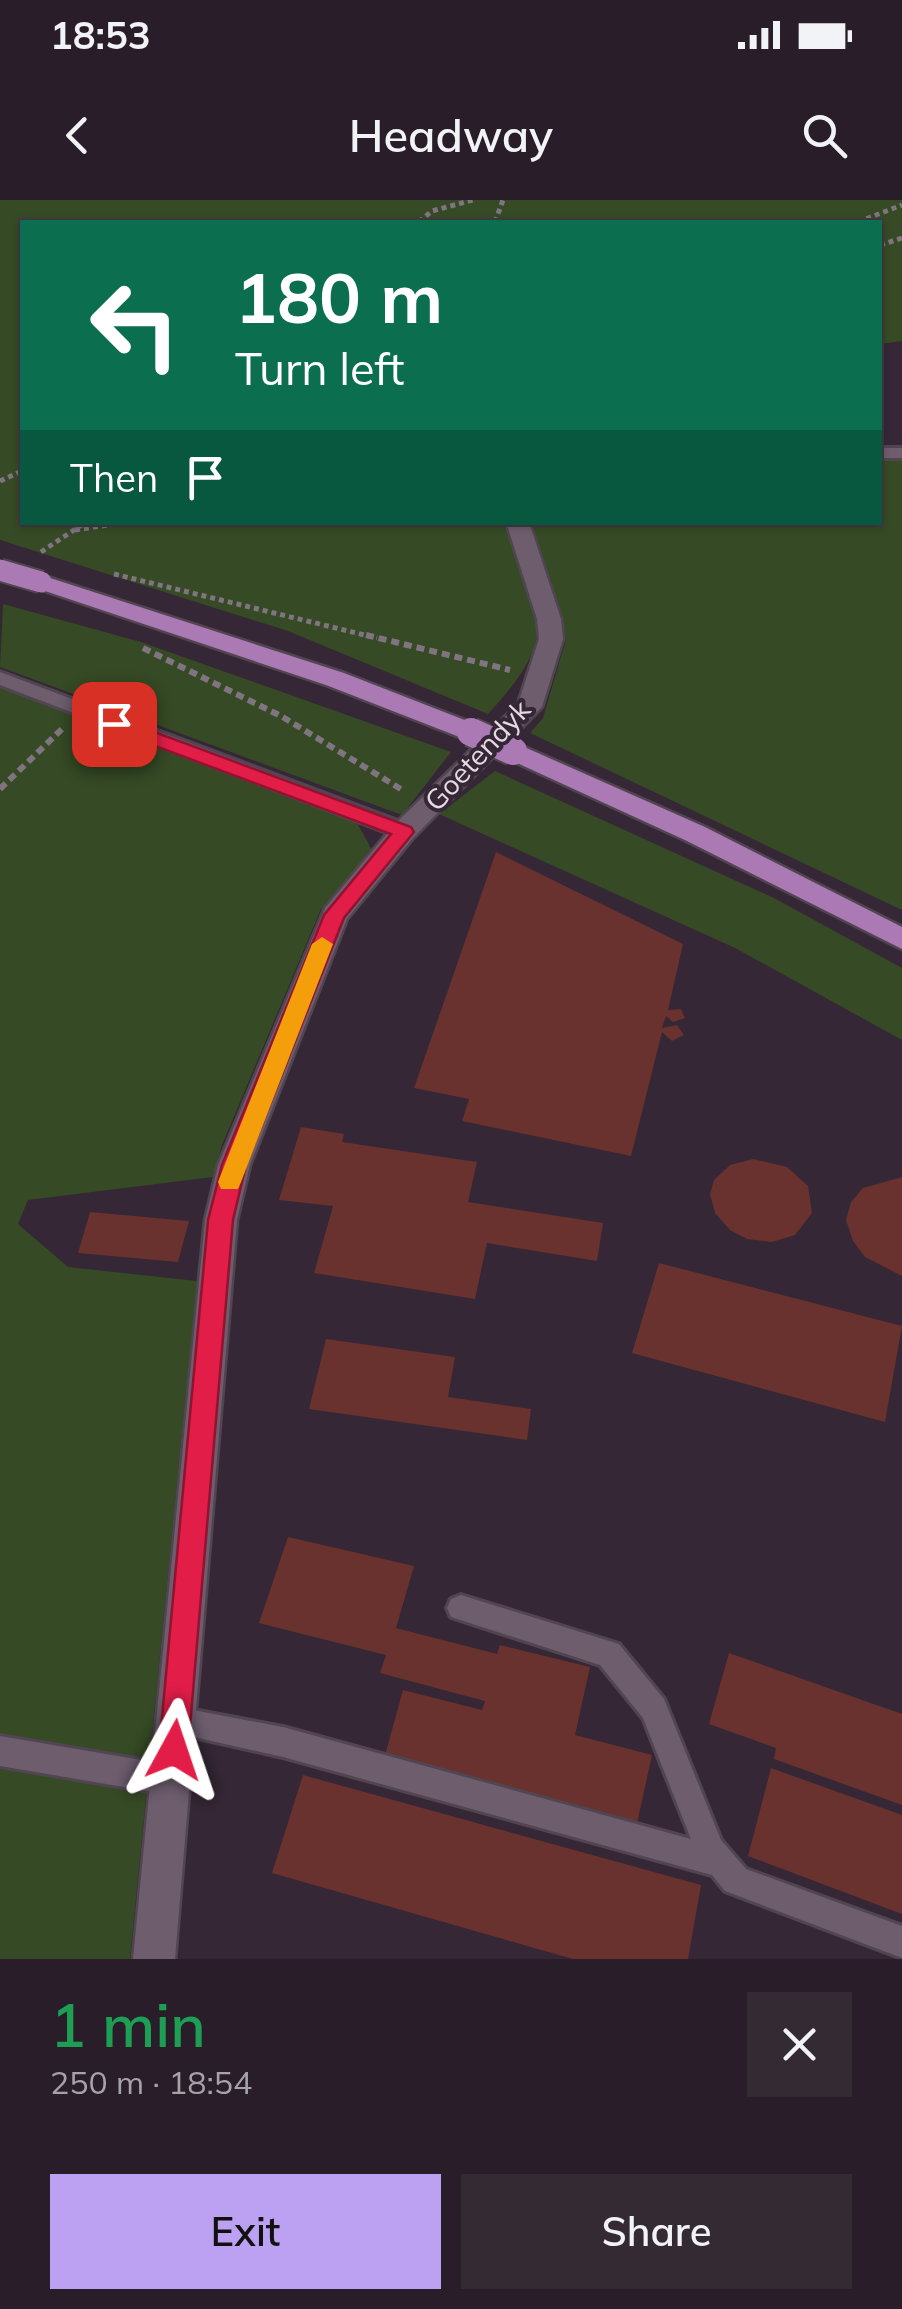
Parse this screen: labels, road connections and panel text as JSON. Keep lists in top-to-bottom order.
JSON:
{
  "streets": {
    "street": ["Goetendyk"]
  },
  "page": {
    "status": "18:53",
    "header": "Headway",
    "turn": ["180 m", "Turn left"],
    "then": "Then",
    "heading": ["1 min", "250 m · 18:54"],
    "buttons": ["Exit", "Share"]
  }
}
